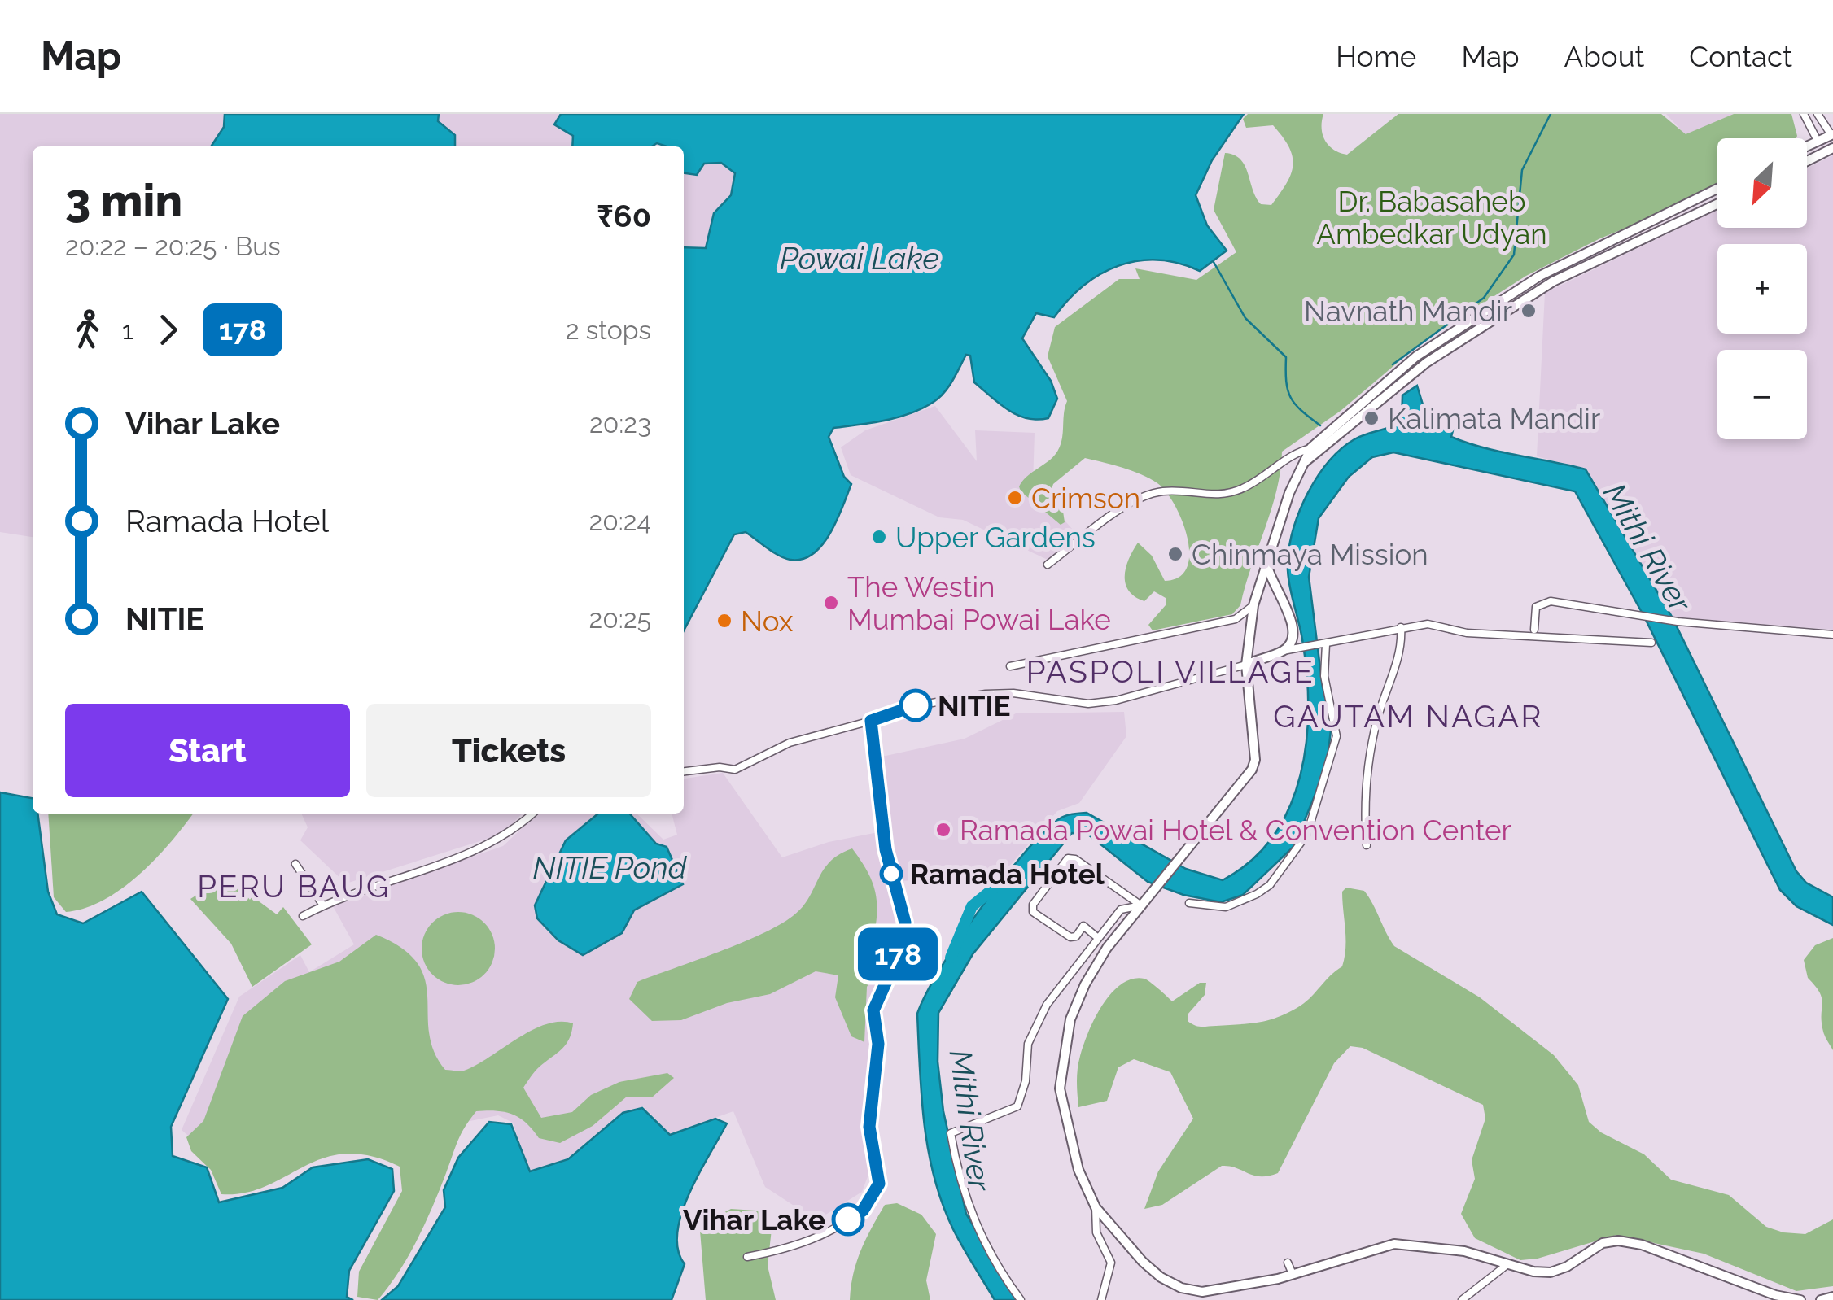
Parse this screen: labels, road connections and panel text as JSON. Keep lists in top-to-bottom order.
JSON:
{
  "districts": ["PASPOLI VILLAGE", "GAUTAM NAGAR", "PERU BAUG"],
  "water": ["Powai Lake", "Mithi River", "NITIE Pond"],
  "parks": ["Dr. Babasaheb Ambedkar Udyan"],
  "places": [
    "Navnath Mandir",
    "Kalimata Mandir",
    "Crimson",
    "Upper Gardens",
    "Chinmaya Mission",
    "The Westin Mumbai Powai Lake",
    "Nox",
    "NITIE",
    "Ramada Powai Hotel & Convention Center",
    "Ramada Hotel",
    "Vihar Lake"
  ],
  "lines": ["bus line 178"],
  "north": "bottom left",
  "page": {
    "header": "Map",
    "nav": [
      "Home",
      "Map",
      "About",
      "Contact"
    ],
    "on_map": "178",
    "map_buttons": ["+", "−"],
    "heading": ["3 min", "20:22 – 20:25 · Bus", "₹60"],
    "legs": ["1", "178", "2 stops"],
    "list": [
      {
        "name": "Vihar Lake",
        "value": "20:23"
      },
      {
        "name": "Ramada Hotel",
        "value": "20:24"
      },
      {
        "name": "NITIE",
        "value": "20:25"
      }
    ],
    "buttons": ["Start", "Tickets"]
  }
}
